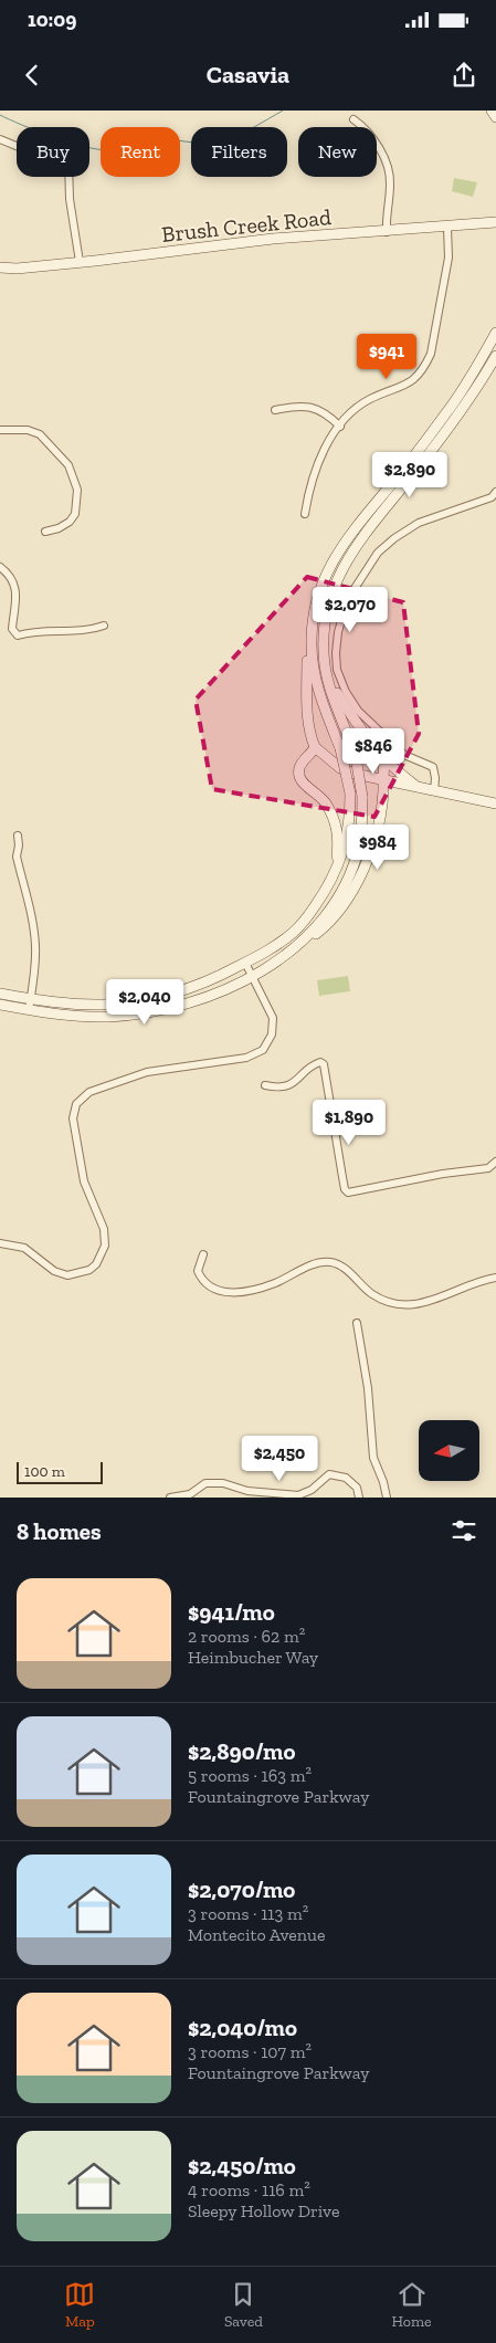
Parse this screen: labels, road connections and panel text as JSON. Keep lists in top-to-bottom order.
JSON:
{
  "streets": {
    "main road": ["Brush Creek Road"]
  },
  "scale_bar": "100 m",
  "north": "left",
  "page": {
    "status": "10:09",
    "header": "Casavia",
    "chip": [
      "Buy",
      "Rent",
      "Filters",
      "New"
    ],
    "price": [
      "$941",
      "$2,890",
      "$2,070",
      "$846",
      "$984",
      "$2,040",
      "$1,890",
      "$2,450"
    ],
    "scale": "100 m",
    "heading": "8 homes",
    "list": [
      {
        "name": "$941/mo",
        "note": "2 rooms · 62 m² · Heimbucher Way"
      },
      {
        "name": "$2,890/mo",
        "note": "5 rooms · 163 m² · Fountaingrove Parkway"
      },
      {
        "name": "$2,070/mo",
        "note": "3 rooms · 113 m² · Montecito Avenue"
      },
      {
        "name": "$2,040/mo",
        "note": "3 rooms · 107 m² · Fountaingrove Parkway"
      },
      {
        "name": "$2,450/mo",
        "note": "4 rooms · 116 m² · Sleepy Hollow Drive"
      }
    ],
    "tabs": ["Map", "Saved", "Home"]
  }
}
